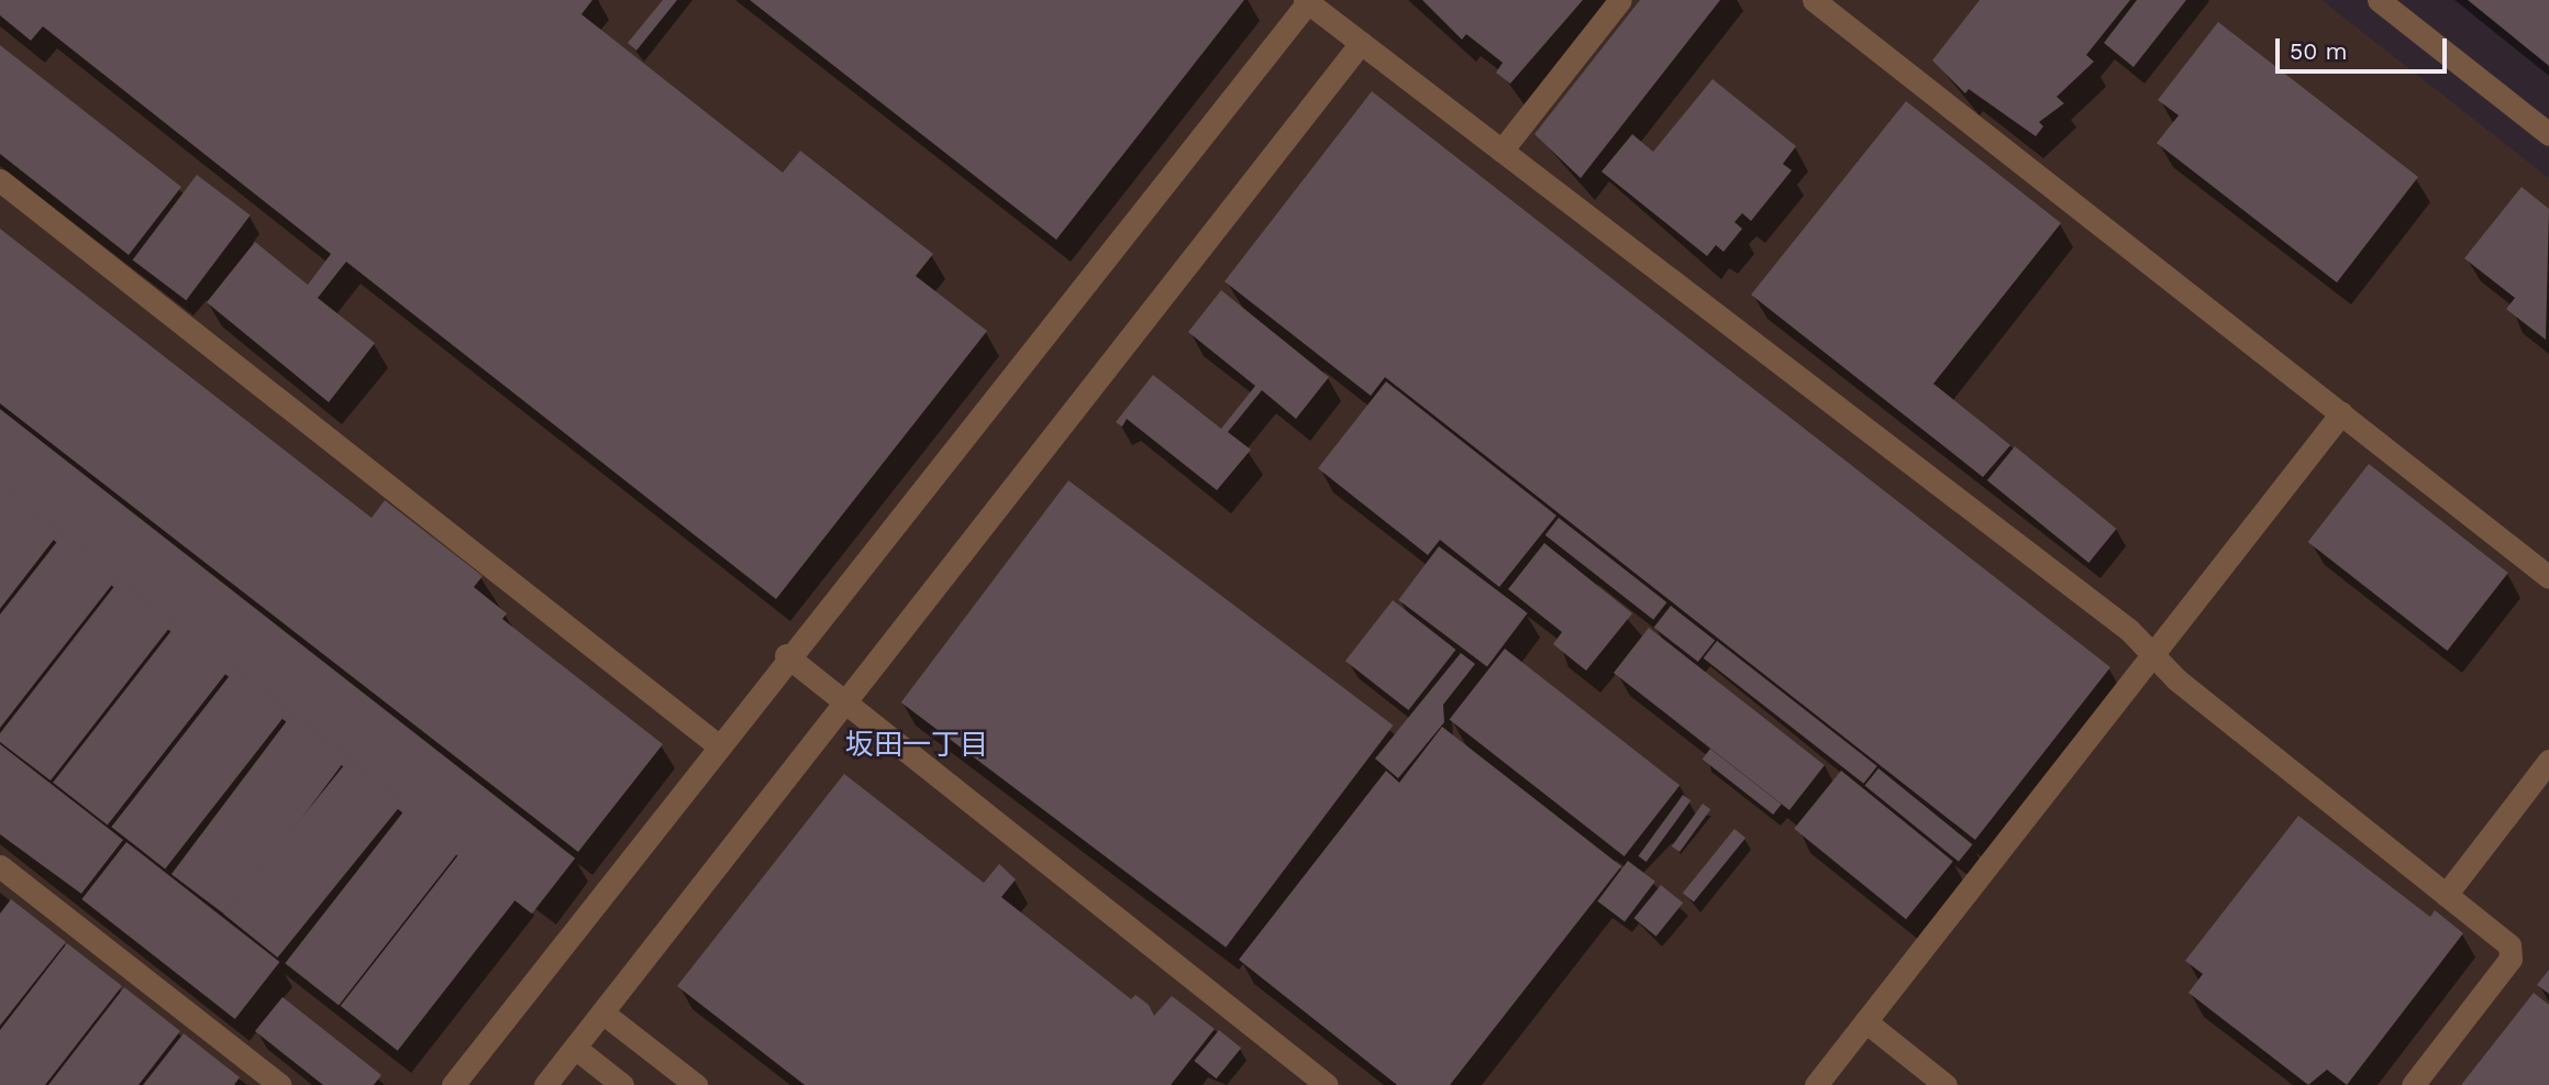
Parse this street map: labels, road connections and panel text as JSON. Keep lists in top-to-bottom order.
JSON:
{
  "districts": ["坂田一丁目"],
  "scale_bar": "50 m"
}
